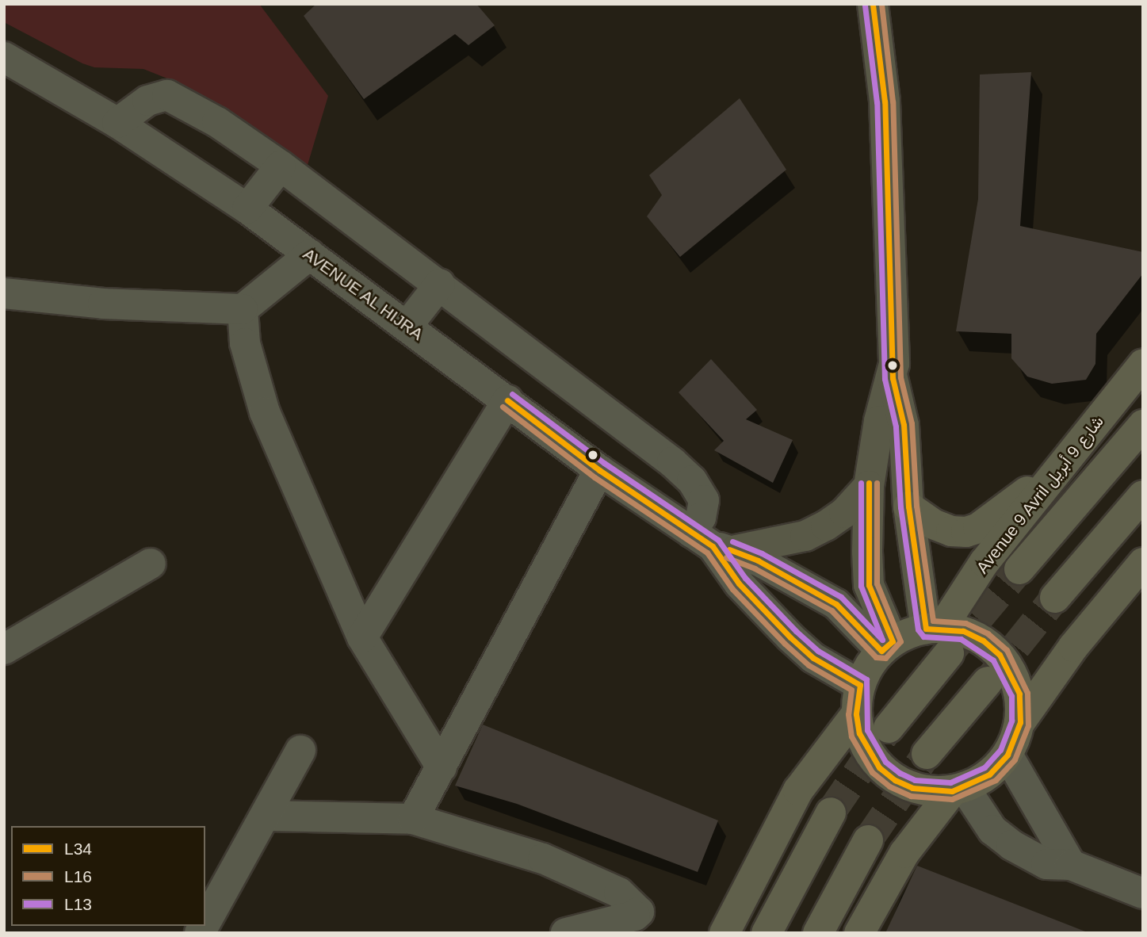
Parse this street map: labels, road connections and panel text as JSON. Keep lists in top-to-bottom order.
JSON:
{
  "streets": {
    "highway": ["Avenue 9 Avril شارع 9 أبريل"],
    "street": ["AVENUE AL HIJRA"]
  },
  "crossings": [
    ["AVENUE AL HIJRA", "Avenue 9 Avril شارع 9 أبريل"]
  ],
  "lines": ["transit line L34", "transit line L16", "transit line L13"],
  "legend": ["L34", "L16", "L13"]
}
